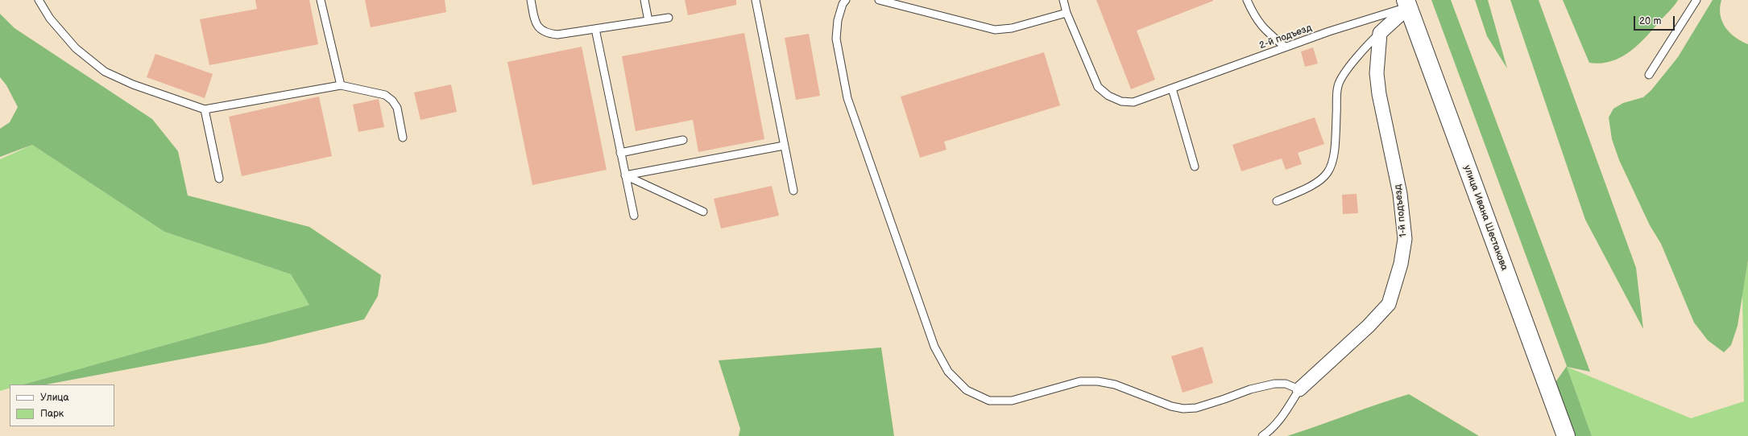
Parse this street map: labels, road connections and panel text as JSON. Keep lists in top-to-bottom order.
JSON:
{
  "streets": {
    "main road": ["улица Ивана Шестакова"],
    "street": ["1-й подъезд"],
    "lane": ["2-й подъезд"]
  },
  "crossings": [
    ["2-й подъезд", "улица Ивана Шестакова"]
  ],
  "legend": ["Улица", "Парк"],
  "scale_bar": "20 m"
}
